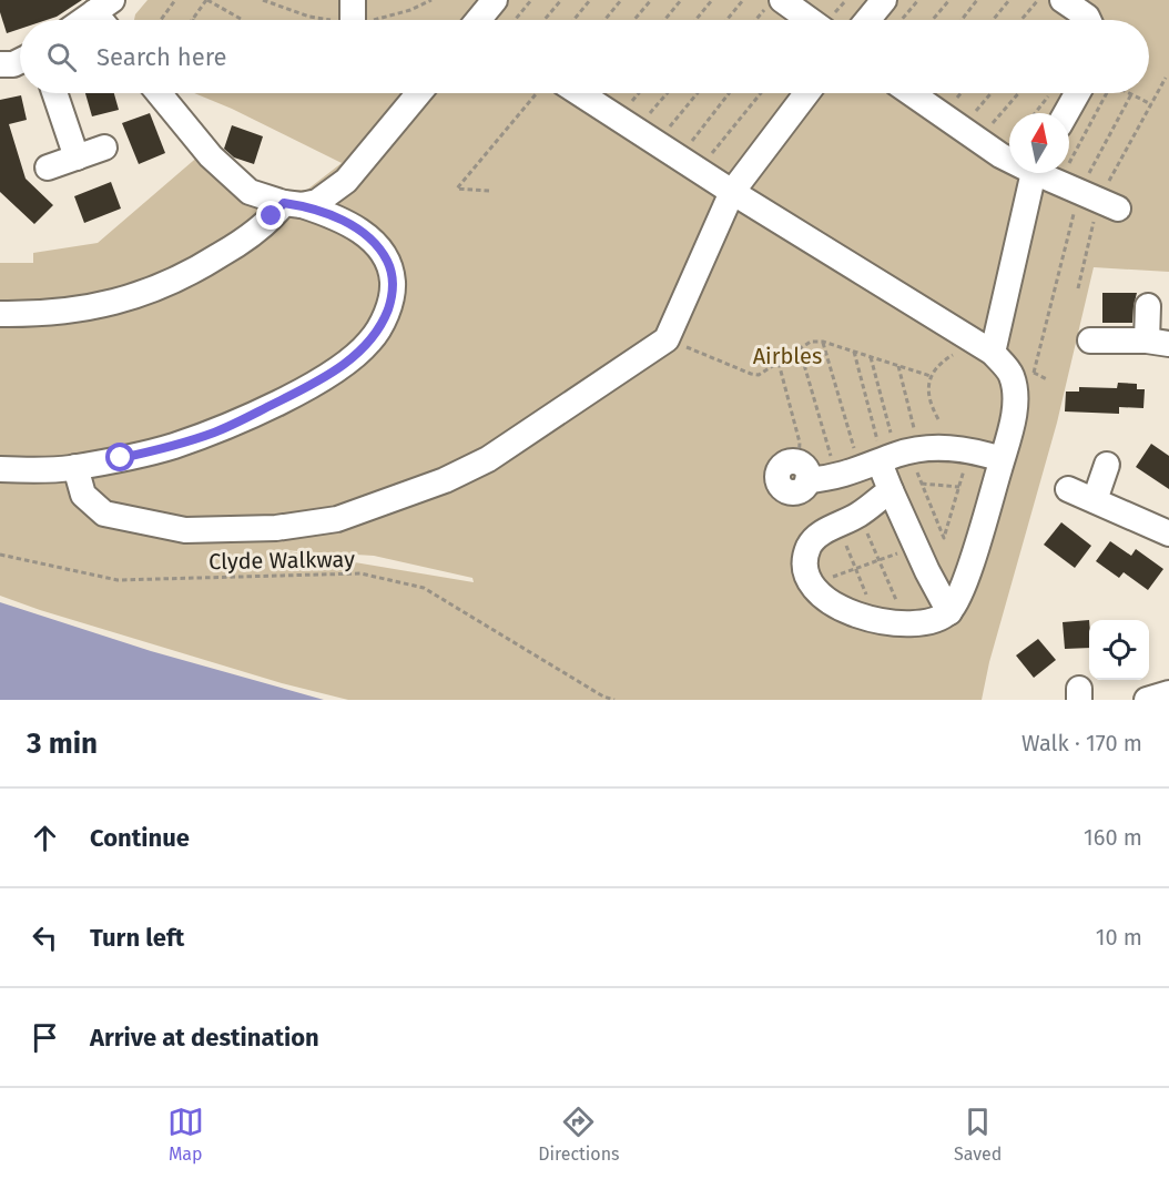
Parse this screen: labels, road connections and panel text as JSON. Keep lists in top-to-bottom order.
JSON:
{
  "streets": {
    "path": ["Clyde Walkway"]
  },
  "parks": ["Airbles"],
  "north": "top",
  "page": {
    "search": "Search here",
    "heading": ["3 min", "Walk · 170 m"],
    "list": [
      ["Continue", "160 m"],
      ["Turn left", "10 m"],
      "Arrive at destination"
    ],
    "nav": ["Map", "Directions", "Saved"]
  }
}
